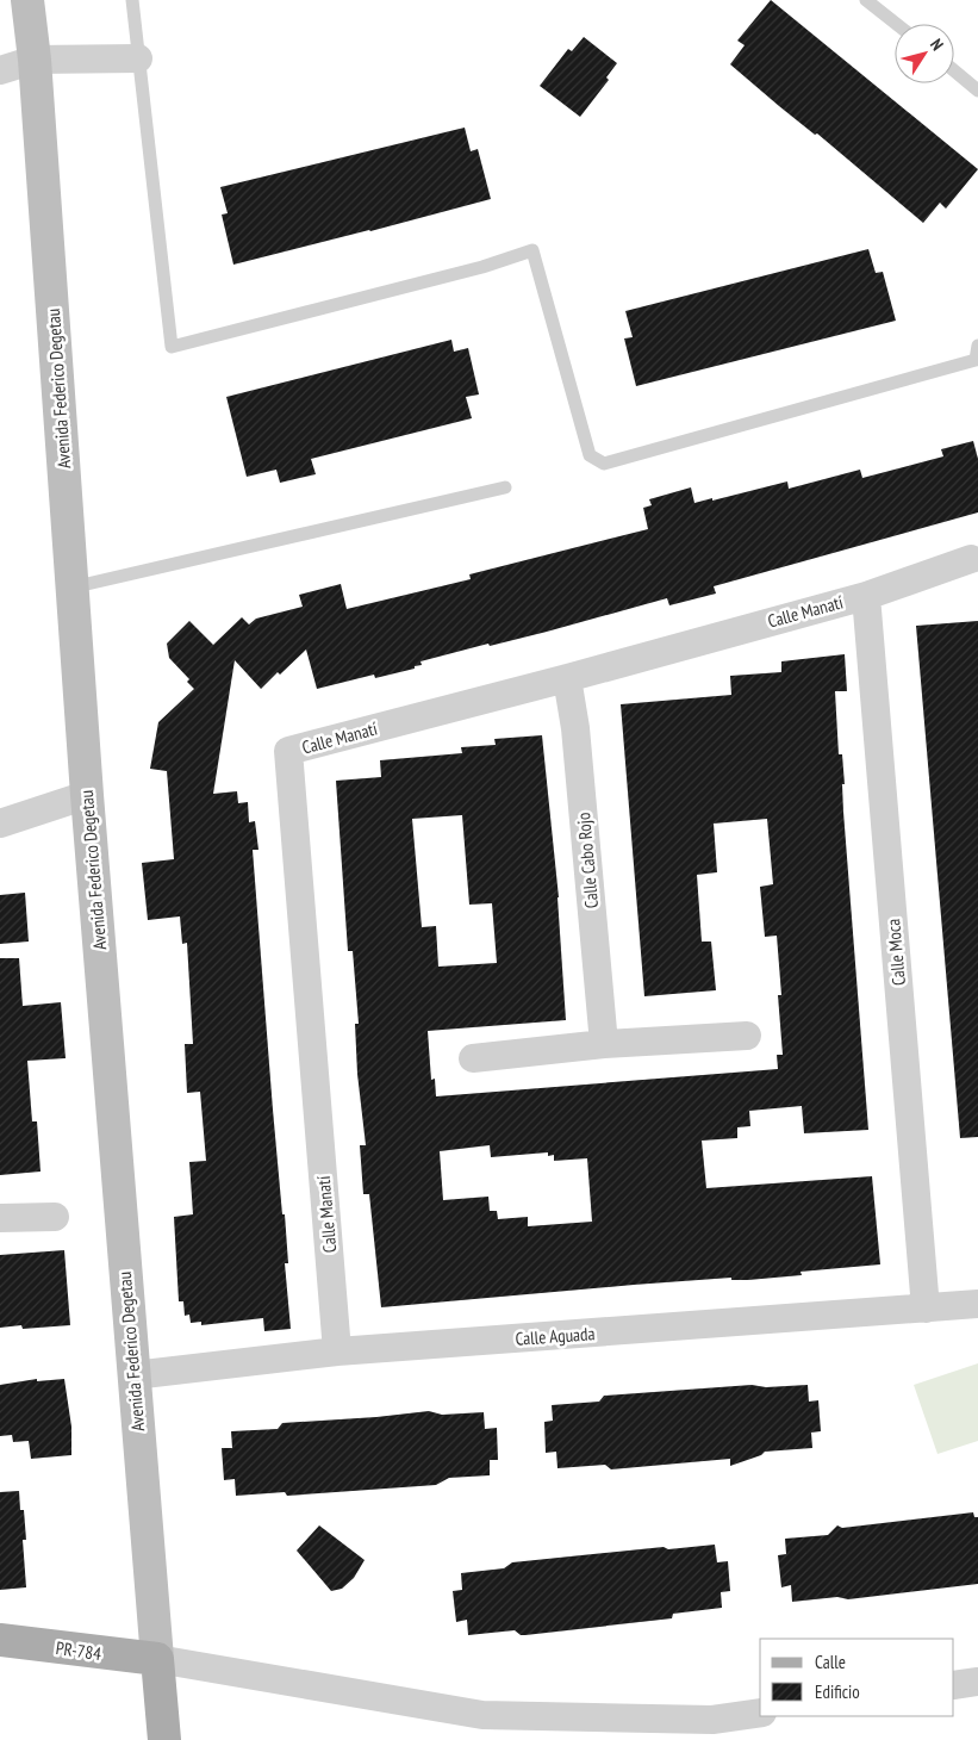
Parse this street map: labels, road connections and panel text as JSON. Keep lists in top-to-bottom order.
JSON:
{
  "streets": {
    "main road": ["Avenida Federico Degetau", "PR-784"],
    "street": [
      "Calle Manatí",
      "Calle Cabo Rojo",
      "Calle Moca",
      "Calle Aguada"
    ]
  },
  "crossings": [
    ["Avenida Federico Degetau", "Calle Aguada"],
    ["Avenida Federico Degetau", "PR-784"],
    ["Calle Manatí", "Calle Cabo Rojo"],
    ["Calle Manatí", "Calle Moca"],
    ["Calle Manatí", "Calle Aguada"],
    ["Calle Moca", "Calle Aguada"]
  ],
  "legend": ["Calle", "Edificio"],
  "north": "top right"
}
